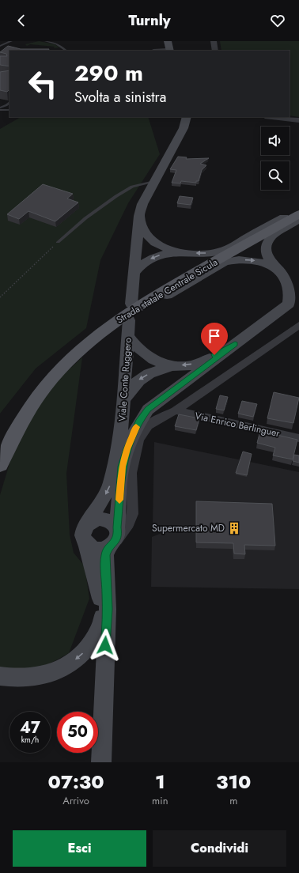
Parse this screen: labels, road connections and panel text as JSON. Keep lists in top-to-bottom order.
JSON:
{
  "streets": {
    "main road": ["Strada statale Centrale Sicula", "Viale Conte Ruggero"],
    "street": ["Via Enrico Berlinguer"]
  },
  "places": {
    "building": ["Supermercato MD"]
  },
  "page": {
    "header": "Turnly",
    "turn": ["290 m", "Svolta a sinistra"],
    "speed": "47 km/h",
    "limit": "50",
    "eta": [
      "07:30",
      "Arrivo",
      "1",
      "min",
      "310",
      "m"
    ],
    "buttons": ["Esci", "Condividi"]
  }
}
